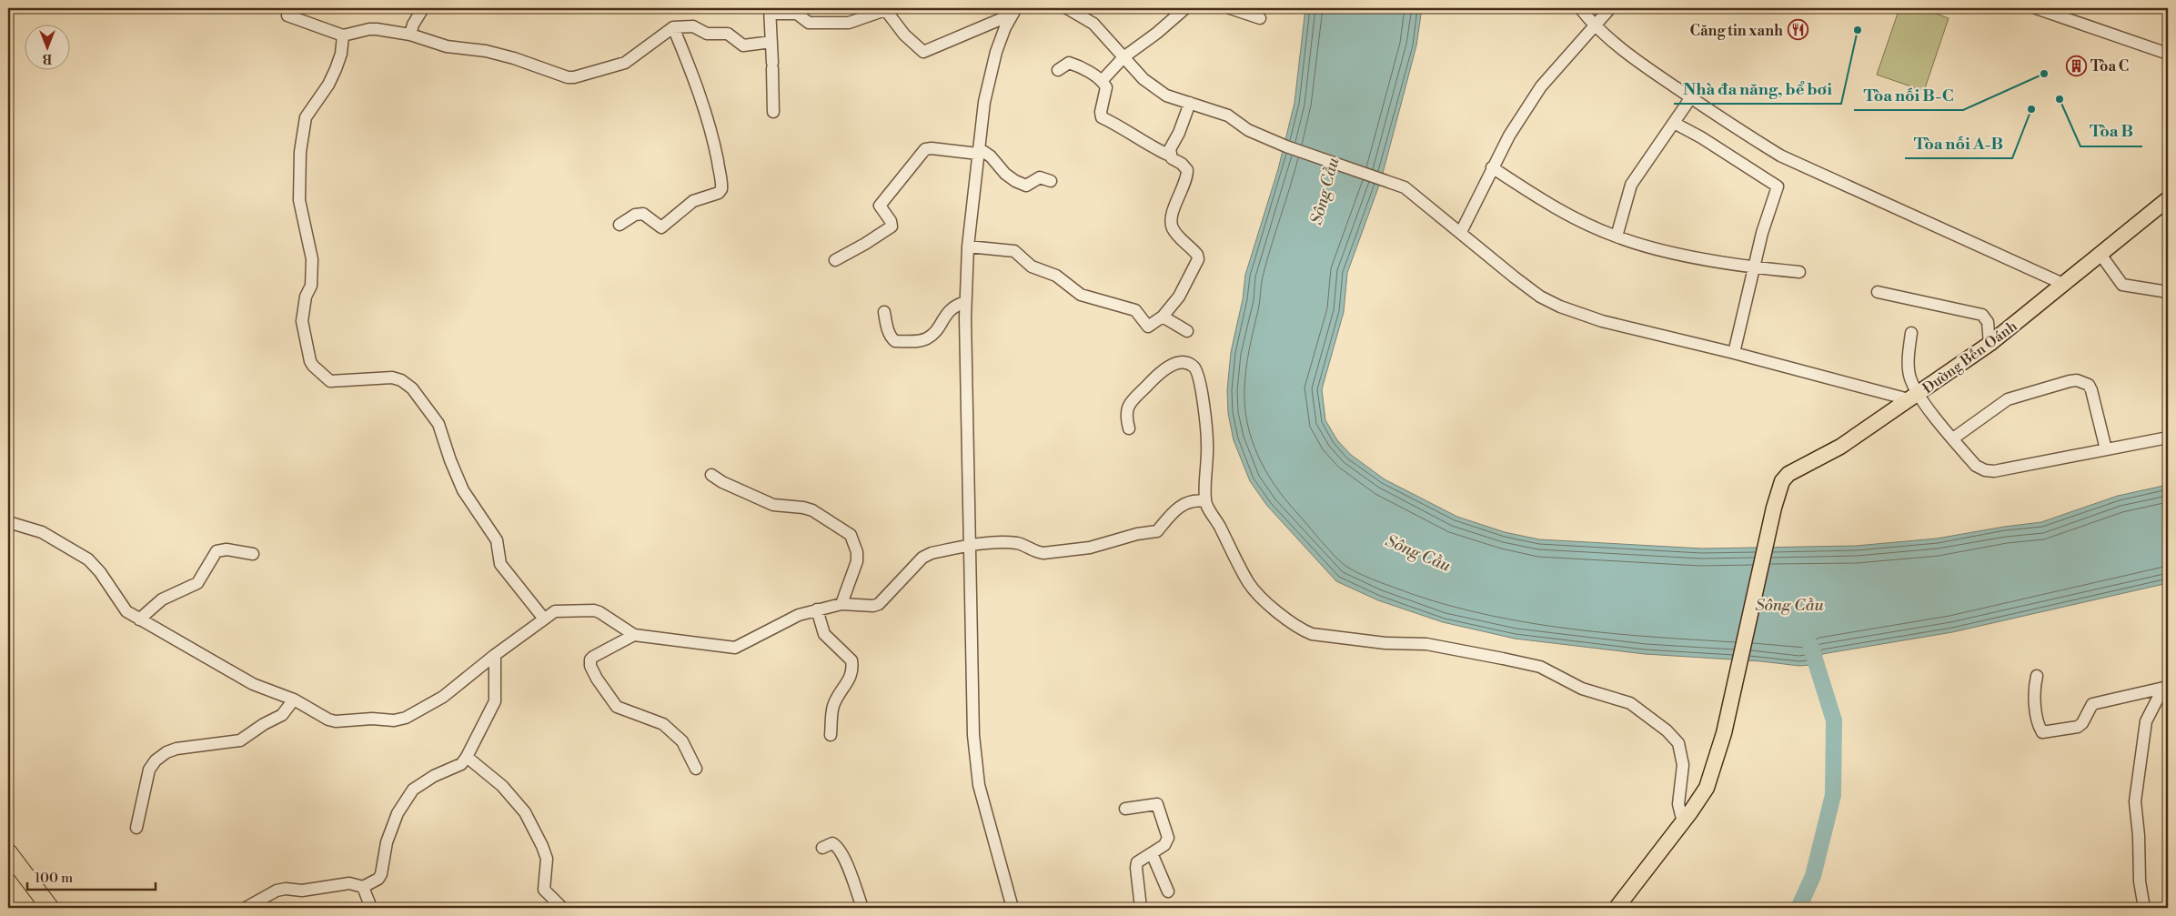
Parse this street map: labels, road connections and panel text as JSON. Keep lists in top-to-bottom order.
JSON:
{
  "streets": {
    "main road": ["Đường Bến Oánh"]
  },
  "water": ["Sông Cầu"],
  "places": {
    "restaurant": ["Căng tin xanh"],
    "other": [
      "Nhà đa năng, bể bơi",
      "Tòa nối B-C",
      "Tòa B",
      "Tòa nối A-B"
    ],
    "building": ["Tòa C"]
  },
  "scale_bar": "100 m",
  "north": "bottom"
}
